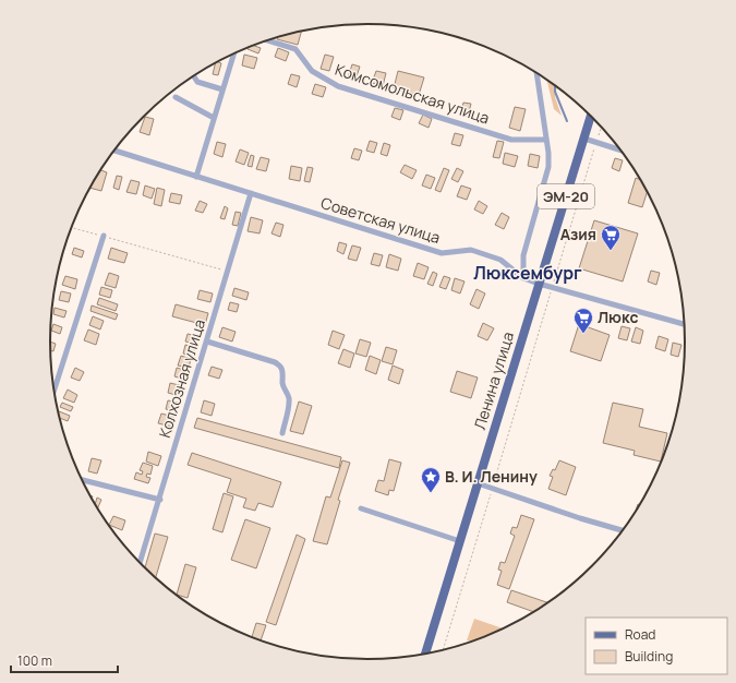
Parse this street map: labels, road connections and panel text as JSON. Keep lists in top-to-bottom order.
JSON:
{
  "streets": {
    "main road": ["ЭМ-20", "Ленина улица"],
    "street": ["Комсомольская улица", "Советская улица", "Колхозная улица"]
  },
  "crossings": [
    ["Советская улица", "Колхозная улица"],
    ["Советская улица", "Ленина улица"]
  ],
  "districts": ["Люксембург"],
  "places": {
    "supermarket": ["Азия", "Люкс"],
    "place": ["В. И. Ленину"]
  },
  "legend": ["Road", "Building"],
  "scale_bar": "100 m"
}
